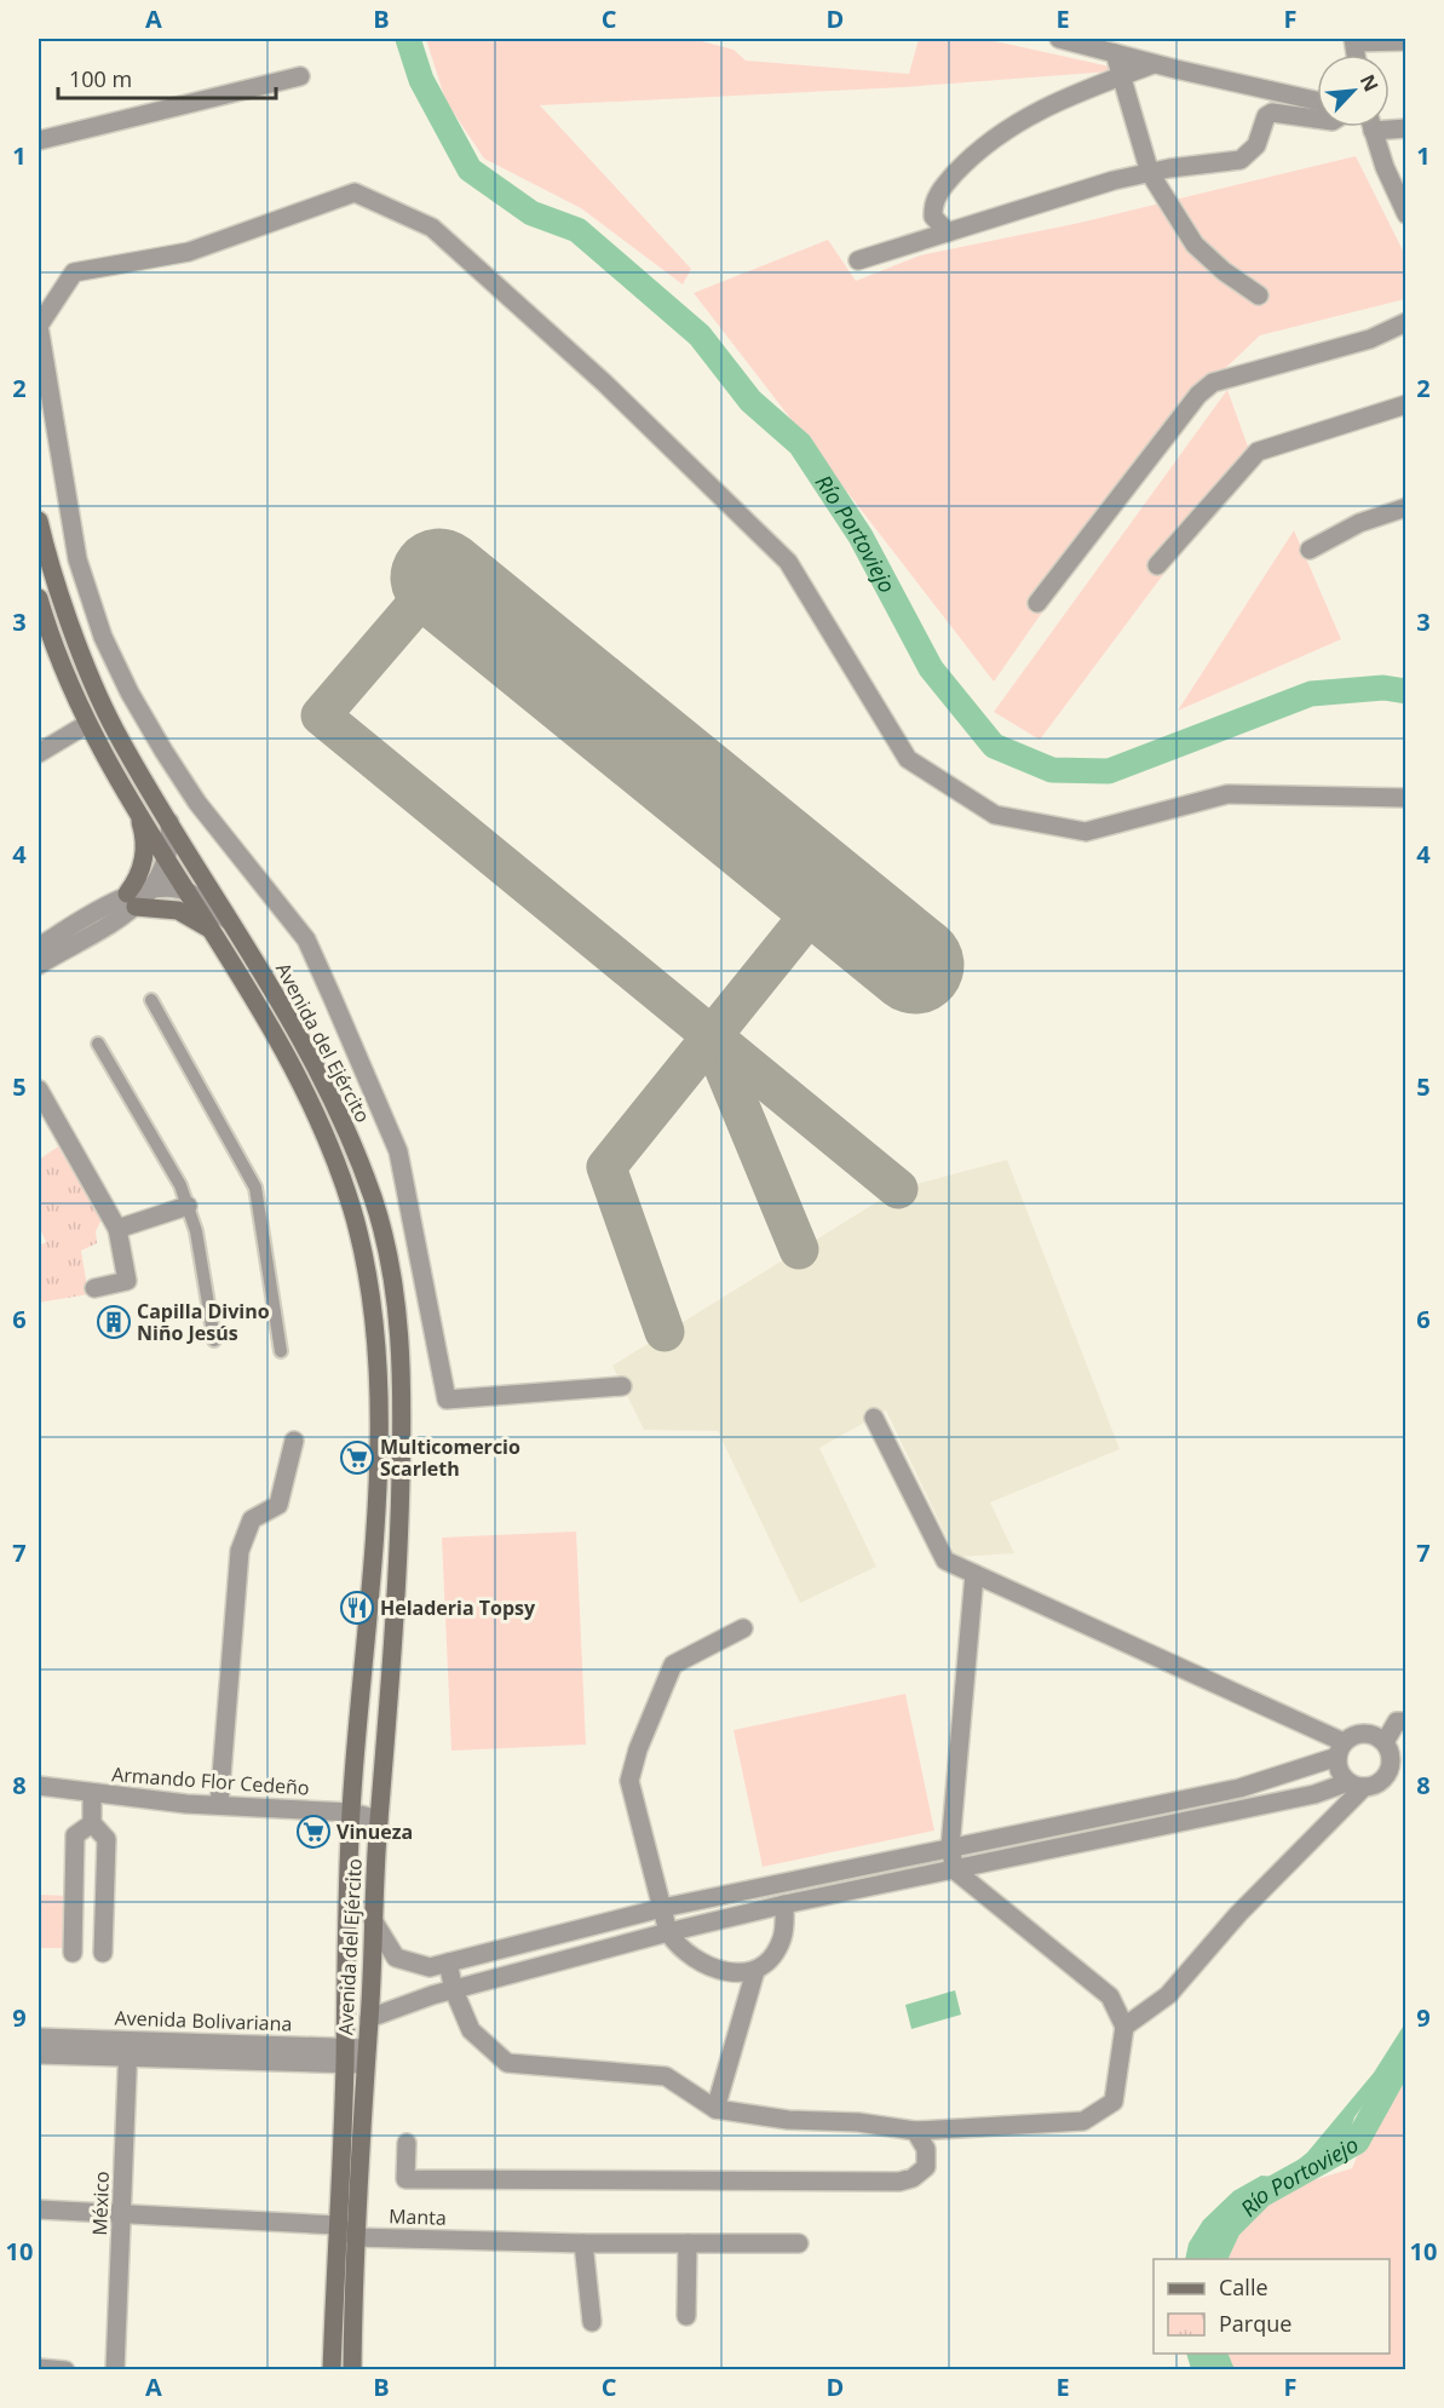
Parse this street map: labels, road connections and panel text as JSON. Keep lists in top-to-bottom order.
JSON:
{
  "streets": {
    "main road": ["Avenida del Ejército"],
    "street": [
      "Armando Flor Cedeño",
      "Avenida Bolivariana",
      "México",
      "Manta"
    ]
  },
  "crossings": [
    ["Avenida del Ejército", "Armando Flor Cedeño"],
    ["Avenida del Ejército", "Avenida Bolivariana"],
    ["Avenida del Ejército", "Manta"],
    ["Avenida Bolivariana", "México"]
  ],
  "water": ["Río Portoviejo"],
  "places": {
    "building": ["Capilla Divino Niño Jesús"],
    "supermarket": ["Multicomercio Scarleth", "Vinueza"],
    "restaurant": ["Heladeria Topsy"]
  },
  "legend": ["Calle", "Parque"],
  "scale_bar": "100 m",
  "north": "top right",
  "grid": {
    "columns": [
      "A",
      "B",
      "C",
      "D",
      "E",
      "F"
    ],
    "rows": [
      "1",
      "2",
      "3",
      "4",
      "5",
      "6",
      "7",
      "8",
      "9",
      "10"
    ]
  }
}
